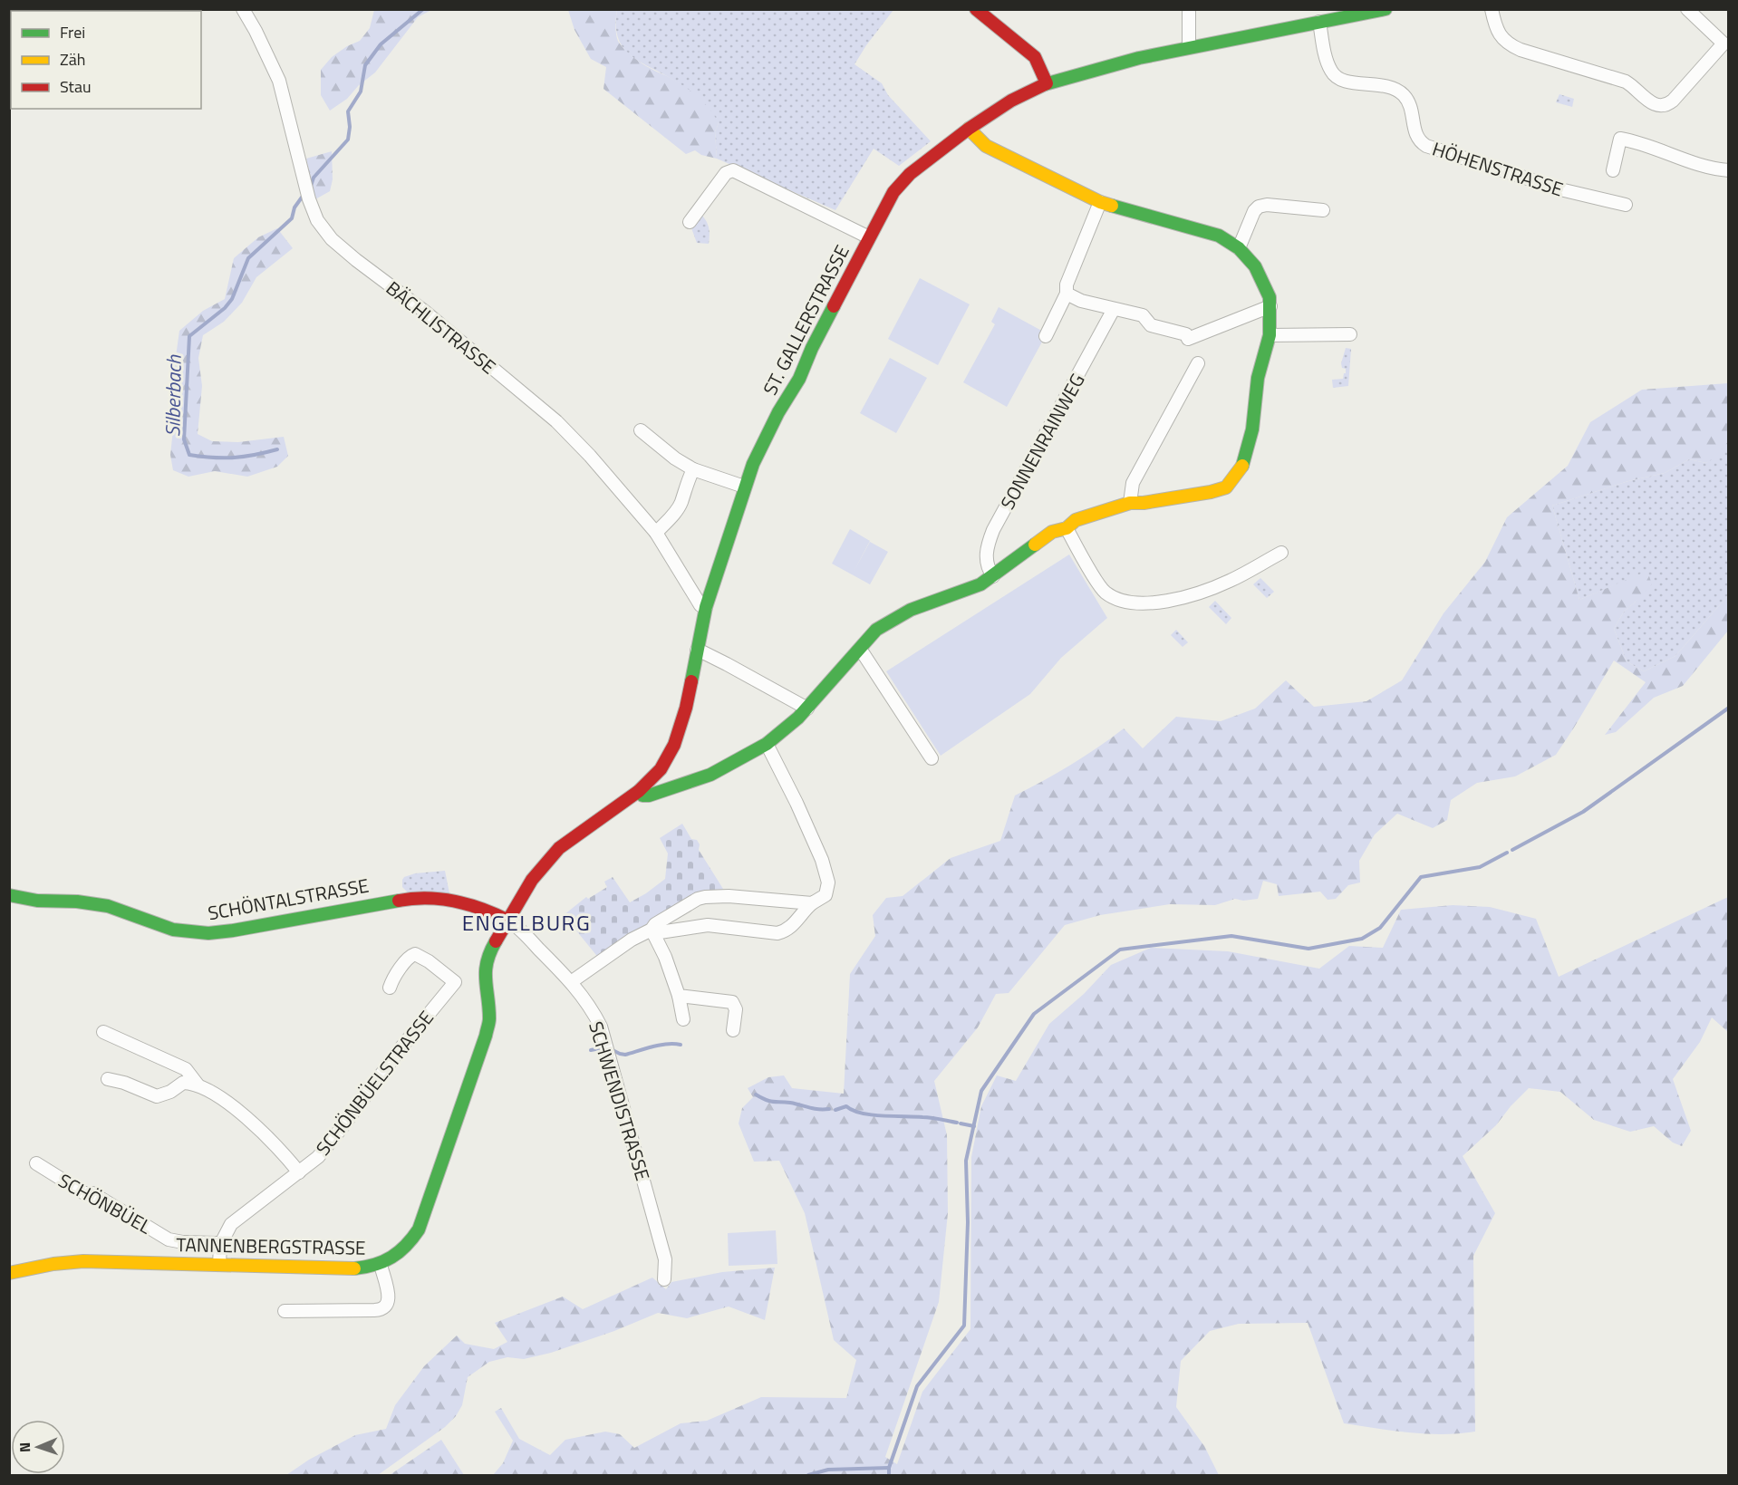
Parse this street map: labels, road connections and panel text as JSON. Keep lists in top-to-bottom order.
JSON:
{
  "streets": {
    "street": [
      "HÖHENSTRASSE",
      "ST. GALLERSTRASSE",
      "BÄCHLISTRASSE",
      "SONNENRAINWEG",
      "SCHÖNTALSTRASSE",
      "SCHÖNBÜELSTRASSE",
      "SCHWENDISTRASSE",
      "SCHÖNBÜEL",
      "TANNENBERGSTRASSE"
    ]
  },
  "crossings": [
    ["HÖHENSTRASSE", "ST. GALLERSTRASSE"],
    ["ST. GALLERSTRASSE", "BÄCHLISTRASSE"],
    ["ST. GALLERSTRASSE", "SCHÖNTALSTRASSE"],
    ["ST. GALLERSTRASSE", "SCHWENDISTRASSE"],
    ["ST. GALLERSTRASSE", "TANNENBERGSTRASSE"],
    ["SCHÖNTALSTRASSE", "SCHWENDISTRASSE"],
    ["SCHÖNTALSTRASSE", "TANNENBERGSTRASSE"],
    ["SCHÖNBÜELSTRASSE", "SCHÖNBÜEL"],
    ["SCHWENDISTRASSE", "TANNENBERGSTRASSE"]
  ],
  "districts": ["ENGELBURG"],
  "water": ["Silberbach"],
  "legend": ["Frei", "Zäh", "Stau"],
  "north": "left"
}
